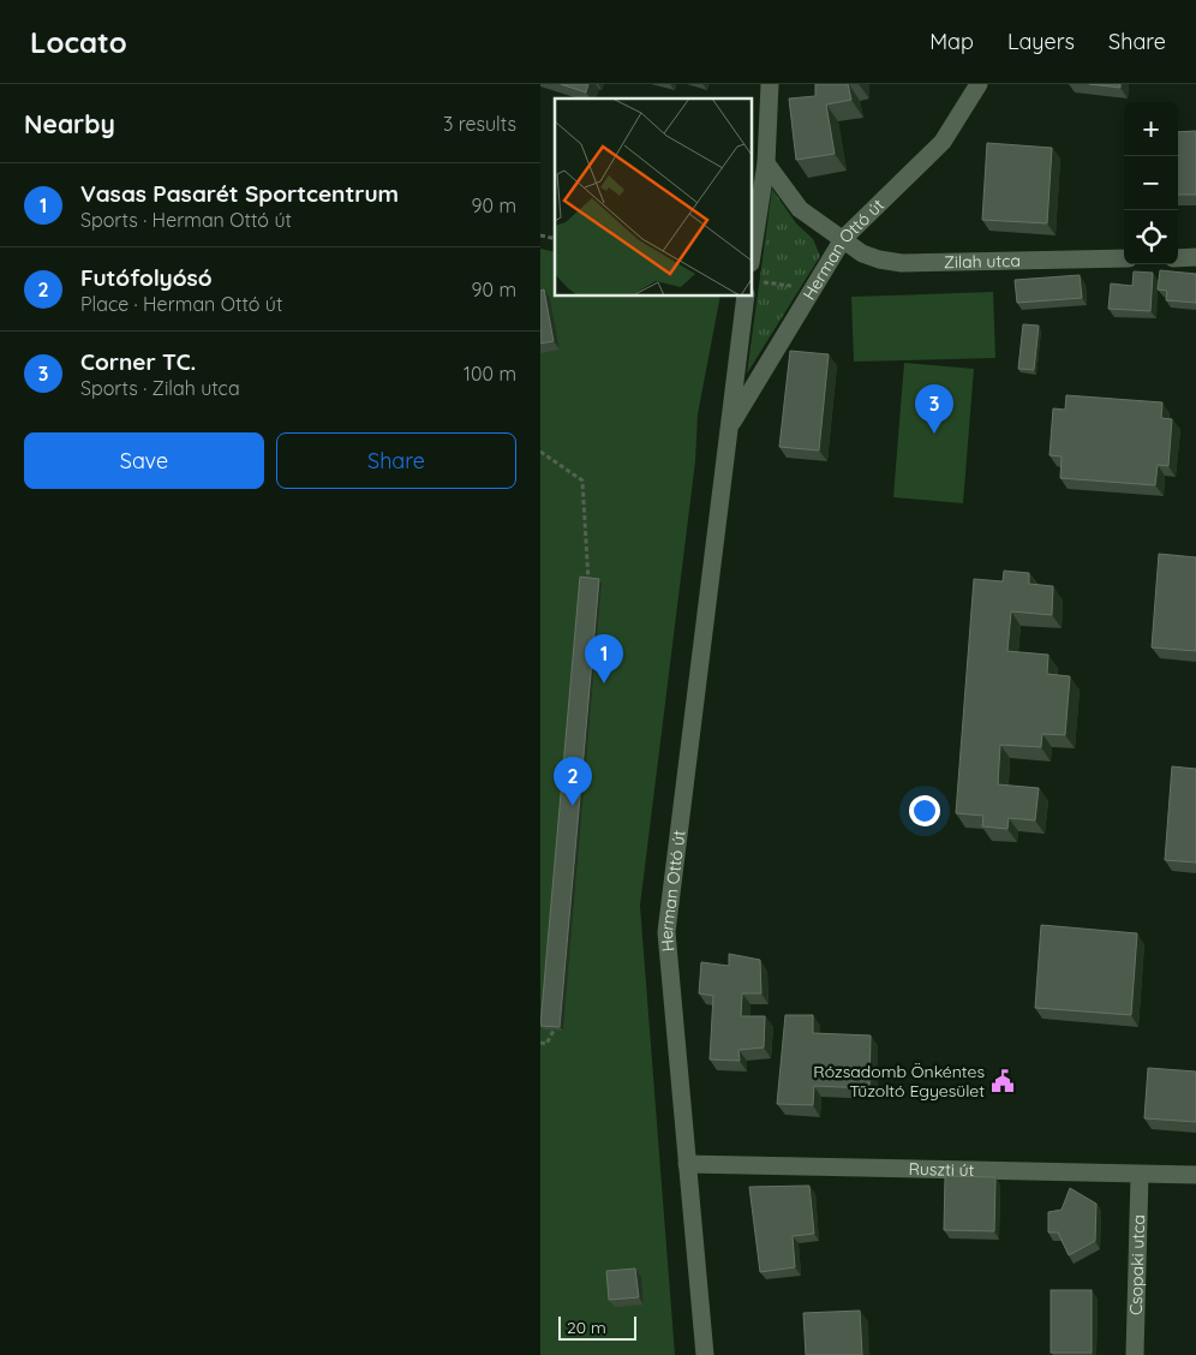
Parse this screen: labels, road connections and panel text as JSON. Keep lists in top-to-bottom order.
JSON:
{
  "streets": {
    "street": [
      "Herman Ottó út",
      "Zilah utca",
      "Ruszti út",
      "Csopaki utca"
    ]
  },
  "crossings": [
    ["Herman Ottó út", "Zilah utca"],
    ["Herman Ottó út", "Ruszti út"],
    ["Ruszti út", "Csopaki utca"]
  ],
  "places": {
    "public building": ["Rózsadomb Önkéntes Tűzoltó Egyesület"]
  },
  "scale_bar": "20 m",
  "page": {
    "header": "Locato",
    "nav": ["Map", "Layers", "Share"],
    "heading": ["Nearby", "3 results"],
    "map_buttons": ["+", "−"],
    "list": [
      {
        "mark": "1",
        "name": "Vasas Pasarét Sportcentrum",
        "note": "Sports · Herman Ottó út",
        "value": "90 m"
      },
      {
        "mark": "2",
        "name": "Futófolyósó",
        "note": "Place · Herman Ottó út",
        "value": "90 m"
      },
      {
        "mark": "3",
        "name": "Corner TC.",
        "note": "Sports · Zilah utca",
        "value": "100 m"
      }
    ],
    "pins": ["3", "1", "2"],
    "buttons": ["Save", "Share"],
    "scale": "20 m"
  }
}
